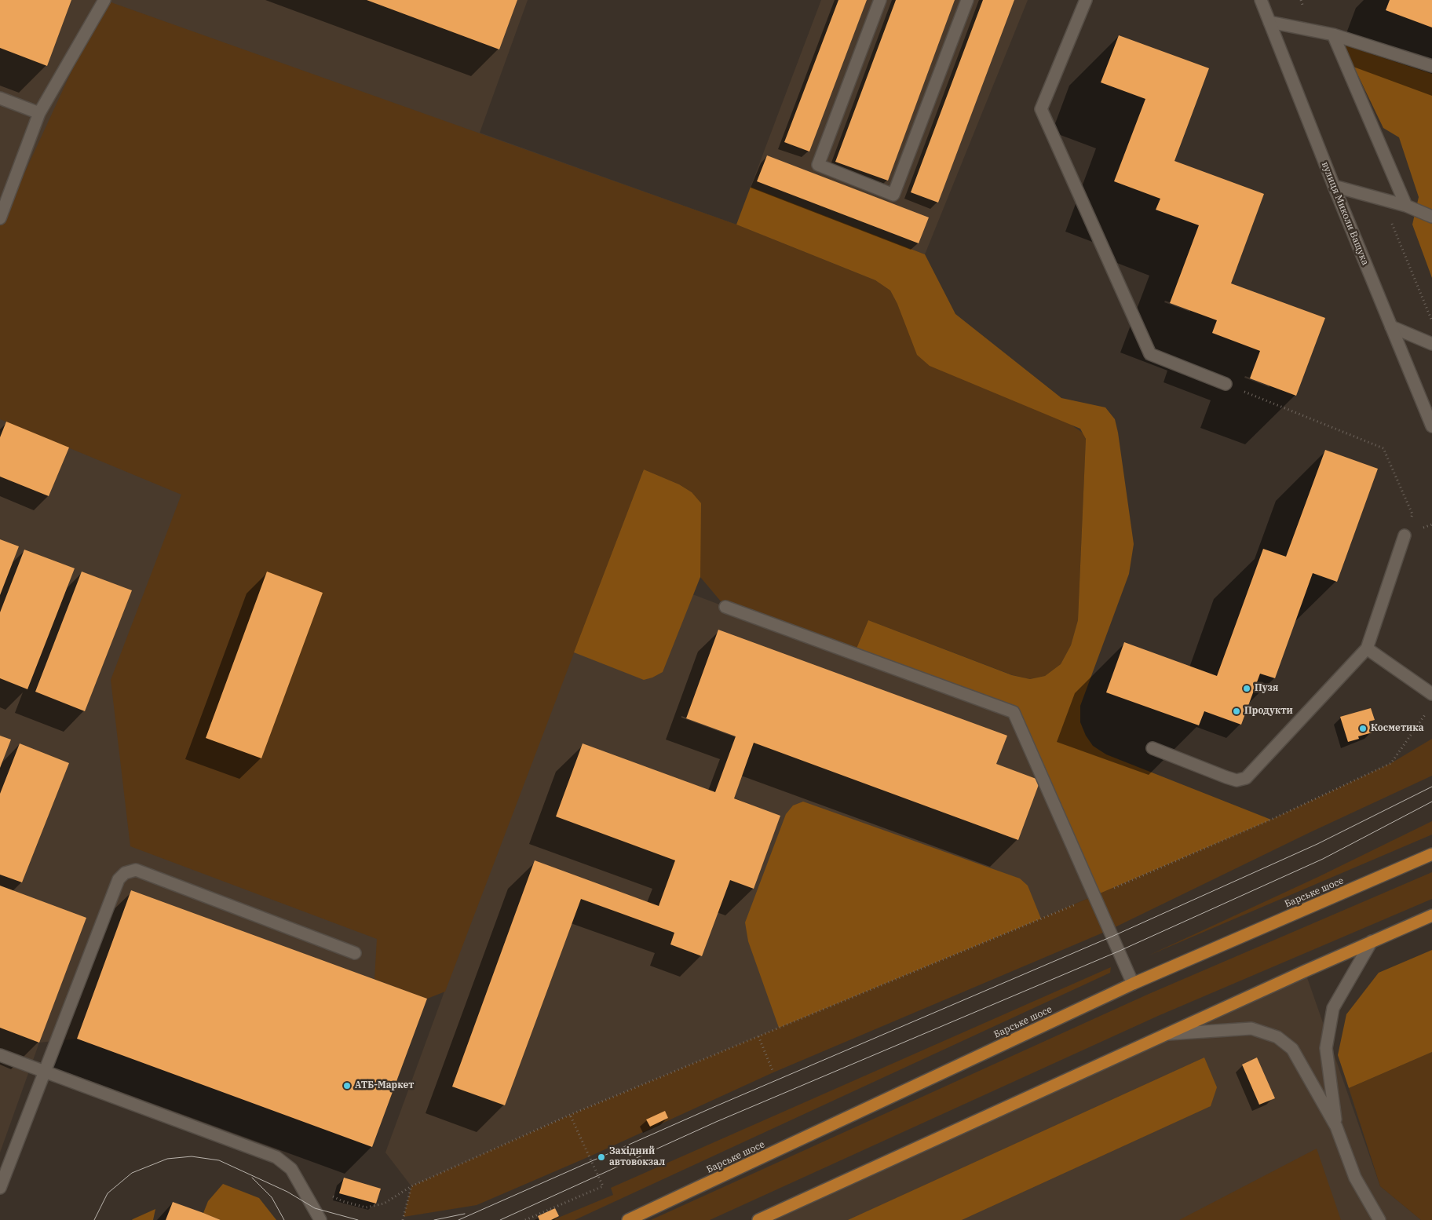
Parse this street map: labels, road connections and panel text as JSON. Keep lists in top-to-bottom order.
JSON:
{
  "streets": {
    "highway": ["Барське шосе"],
    "street": ["вулиця Миколи Ващука"]
  },
  "places": [
    "Пузя",
    "Продукти",
    "Косметика",
    "АТБ-Маркет",
    "Західний автовокзал"
  ]
}
